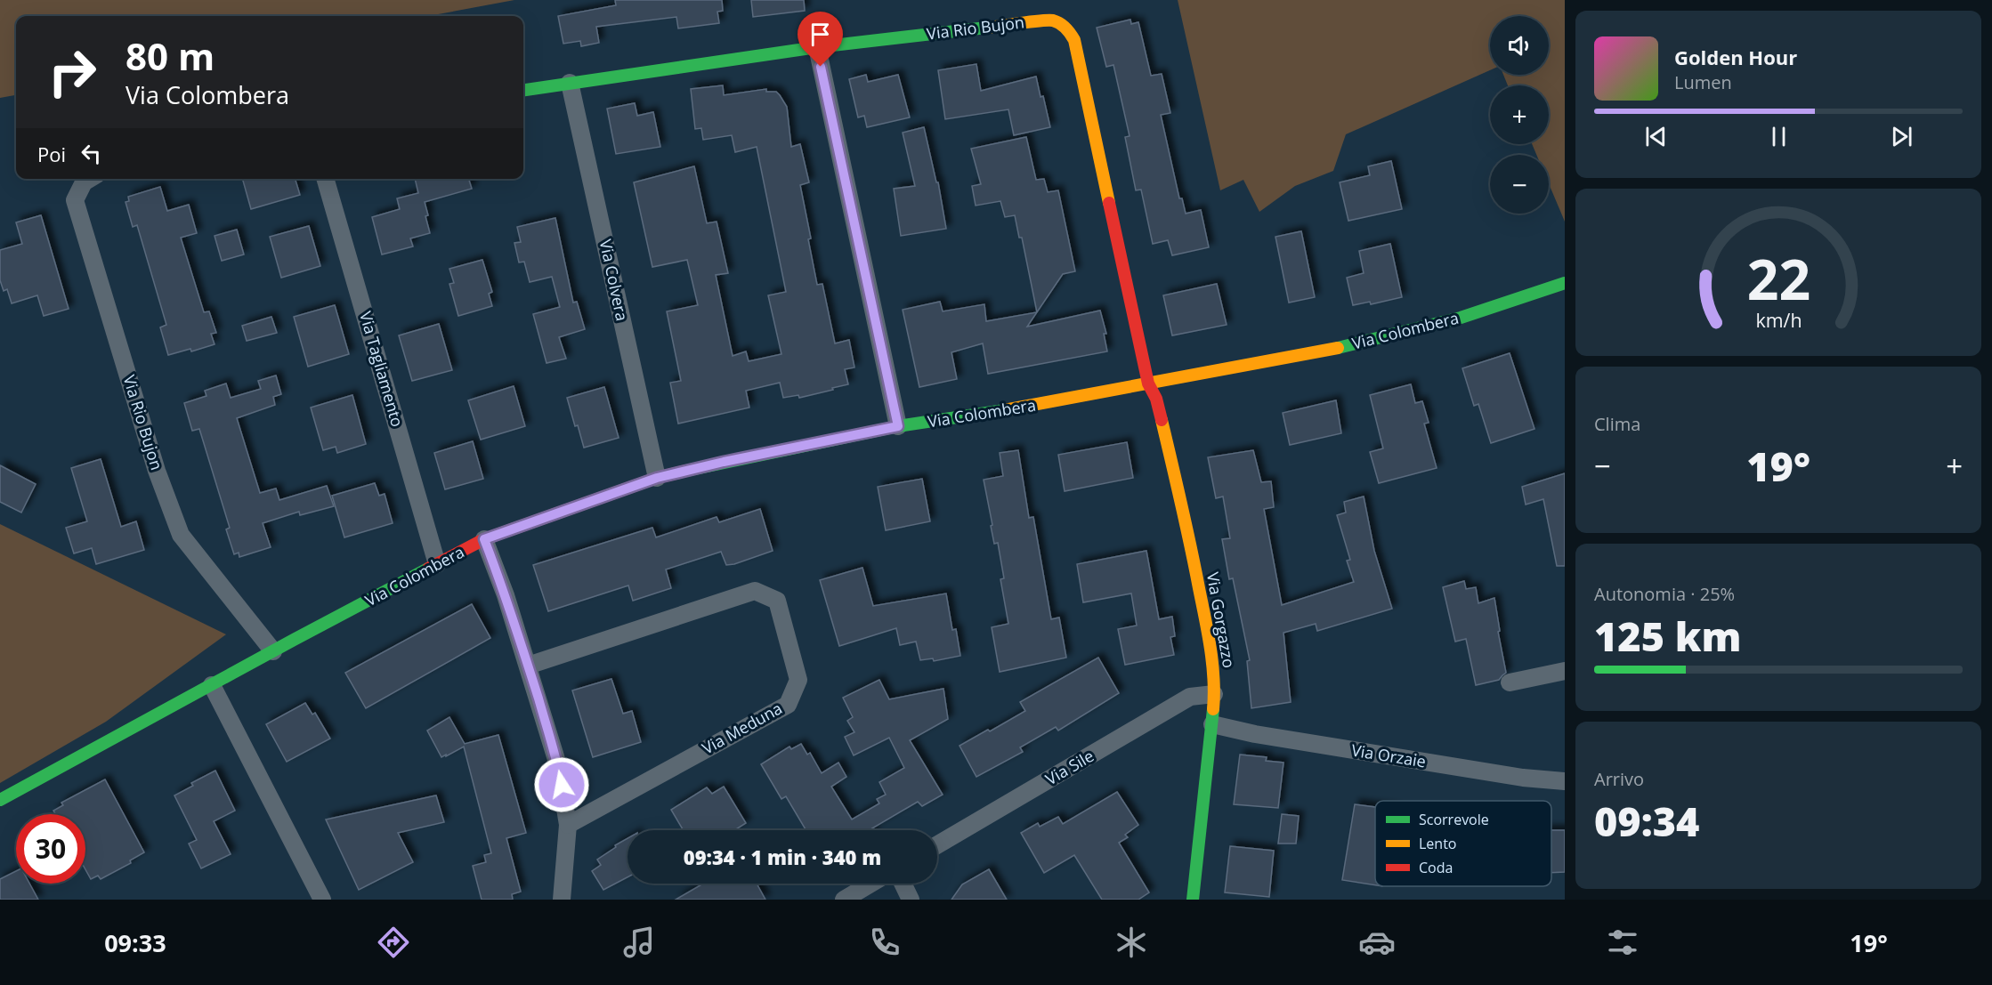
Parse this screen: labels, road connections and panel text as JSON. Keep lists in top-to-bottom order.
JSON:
{
  "streets": {
    "street": [
      "Via Rio Bujon",
      "Via Colvera",
      "Via Colombera",
      "Via Tagliamento",
      "Via Gorgazzo",
      "Via Meduna",
      "Via Orzaie",
      "Via Sile"
    ]
  },
  "crossings": [
    ["Via Rio Bujon", "Via Colvera"],
    ["Via Rio Bujon", "Via Colombera"],
    ["Via Rio Bujon", "Via Gorgazzo"],
    ["Via Colvera", "Via Colombera"],
    ["Via Colombera", "Via Tagliamento"],
    ["Via Colombera", "Via Gorgazzo"],
    ["Via Gorgazzo", "Via Orzaie"],
    ["Via Gorgazzo", "Via Sile"]
  ],
  "legend": ["Scorrevole", "Lento", "Coda"],
  "page": {
    "map_buttons": ["+", "−"],
    "turn": ["80 m", "Via Colombera"],
    "song": ["Golden Hour", "Lumen"],
    "then": "Poi",
    "tile": [
      "Clima",
      ["Autonomia · 25%", "125 km"],
      ["Arrivo", "09:34"]
    ],
    "heat": ["−", "19°", "+"],
    "limit": "30",
    "trip": "09:34 · 1 min · 340 m",
    "tabs": ["09:33", "19°"],
    "gauge": ["22", "km/h"]
  }
}
